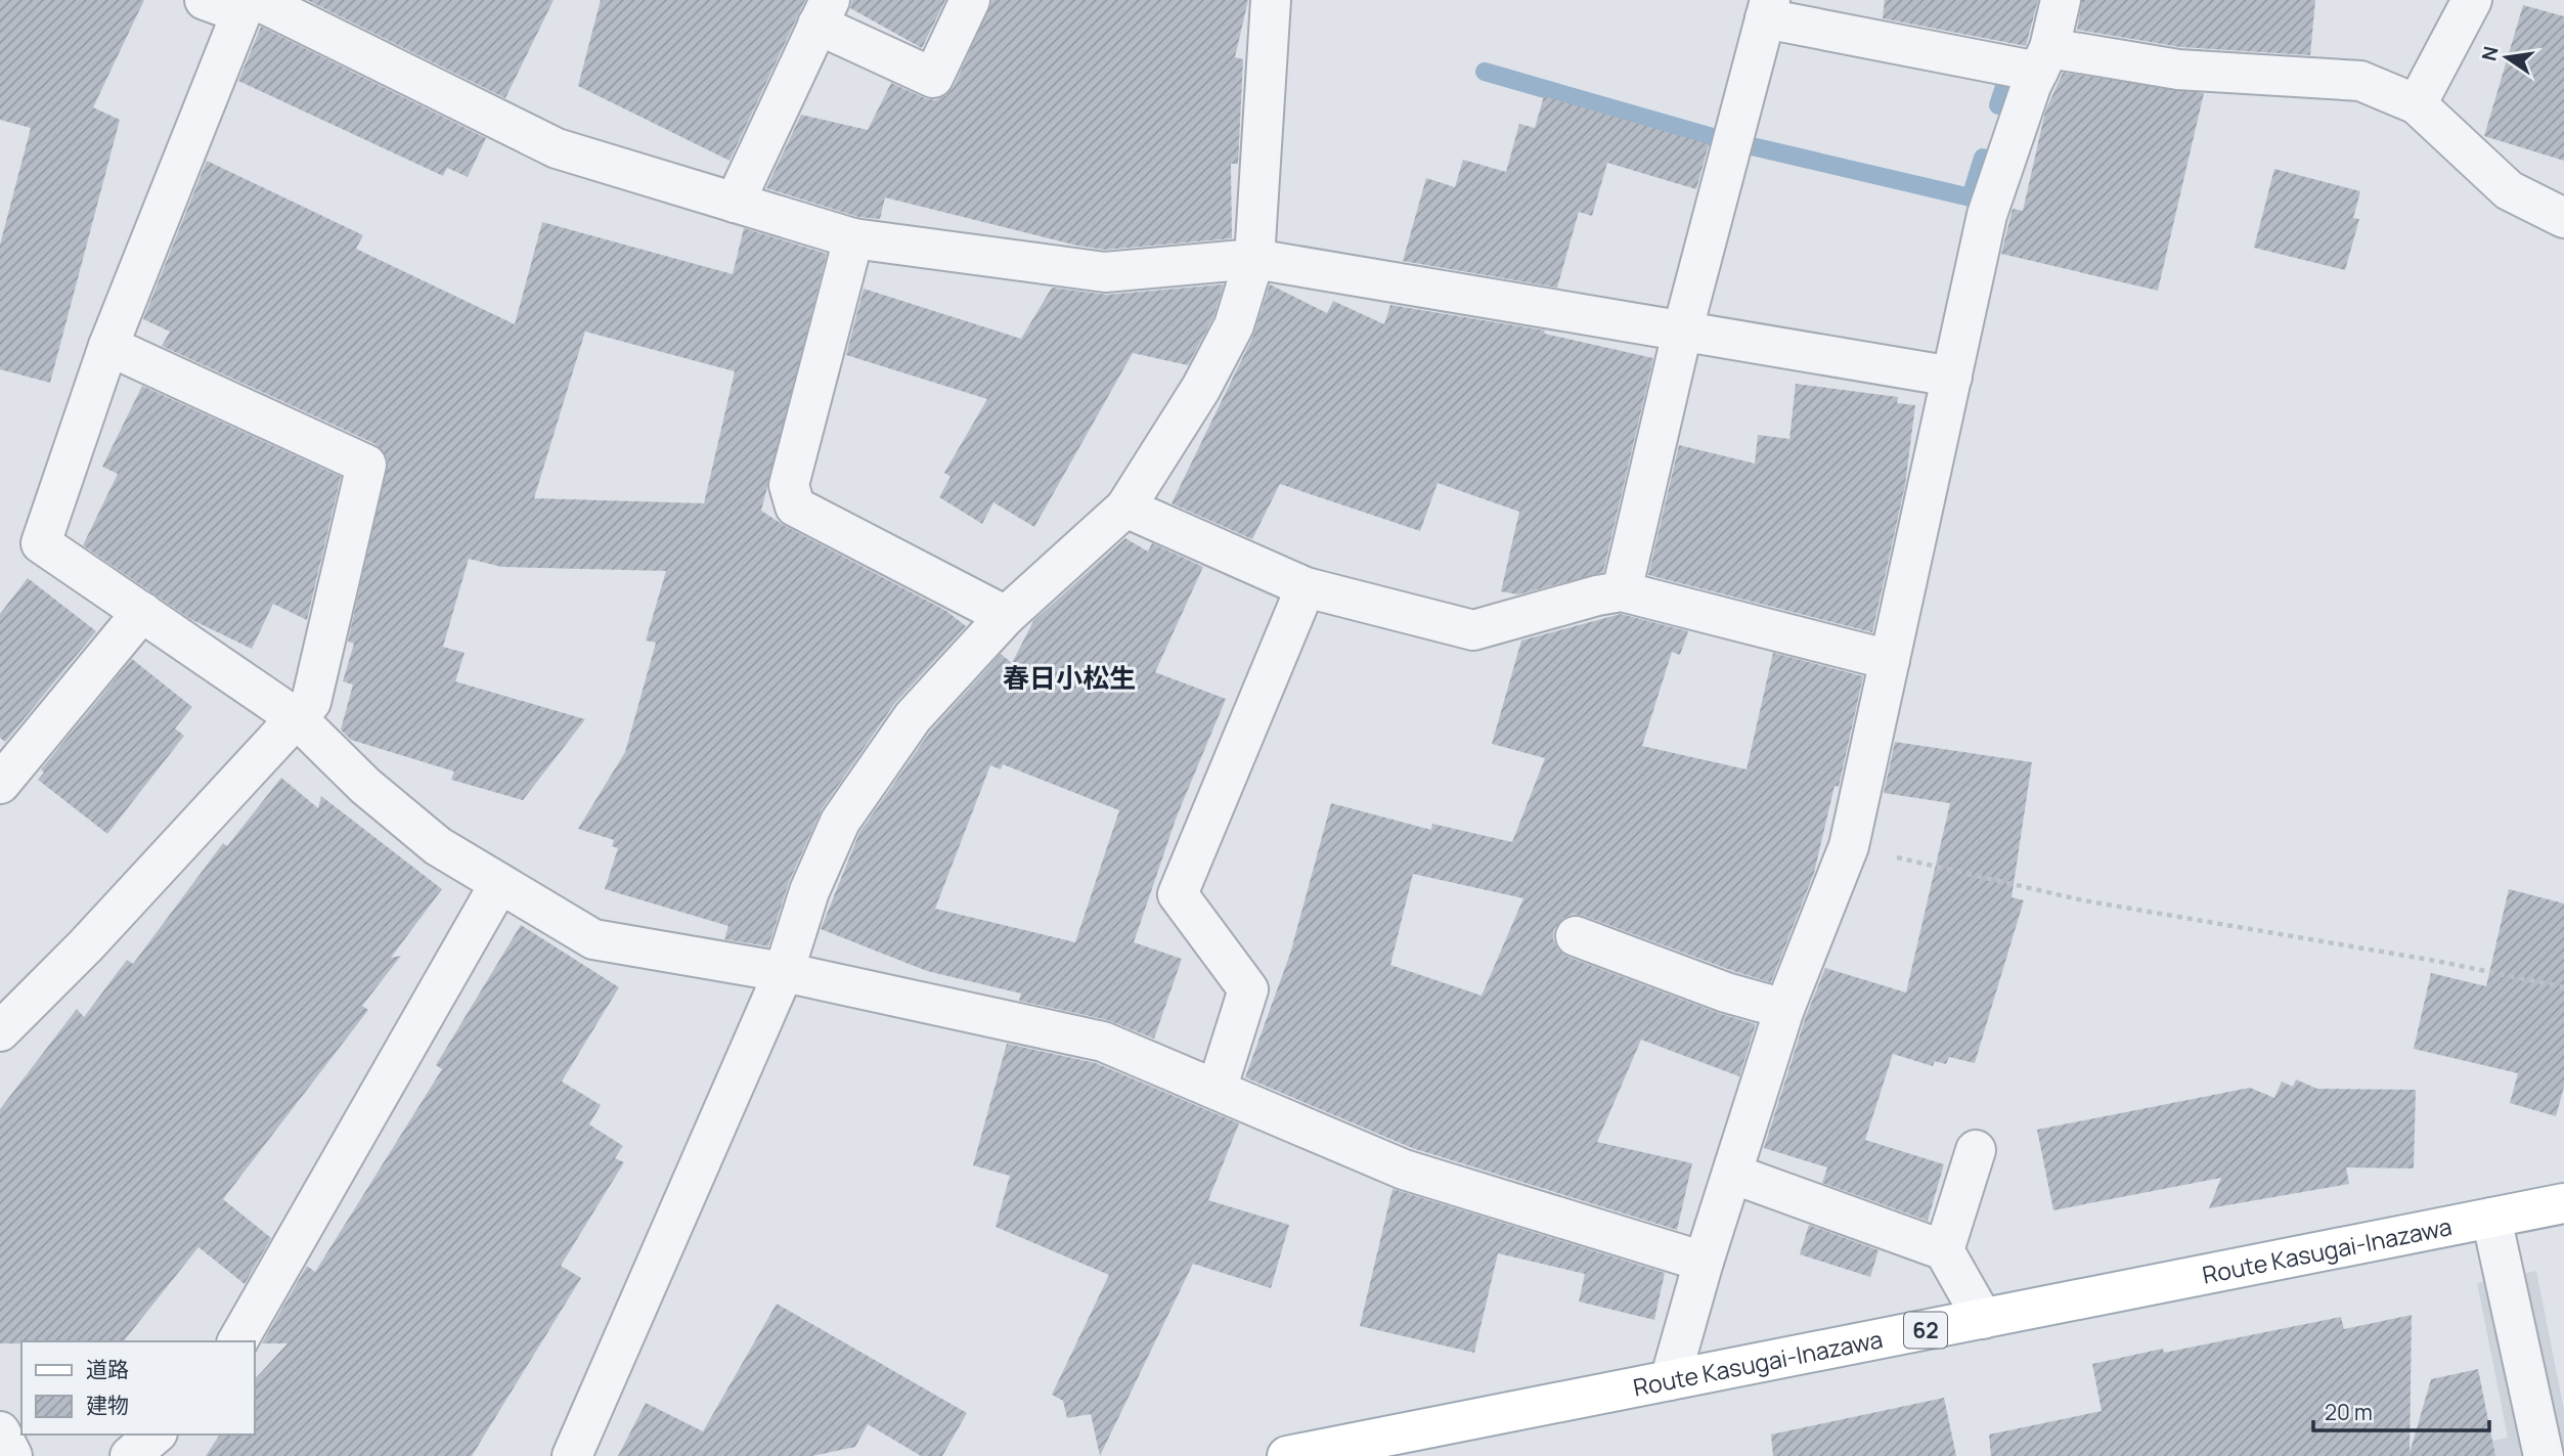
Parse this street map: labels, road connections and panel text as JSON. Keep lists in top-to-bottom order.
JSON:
{
  "streets": {
    "main road": ["Route Kasugai-Inazawa", "62"]
  },
  "districts": ["春日小松生"],
  "legend": ["道路", "建物"],
  "scale_bar": "20 m",
  "north": "left"
}
